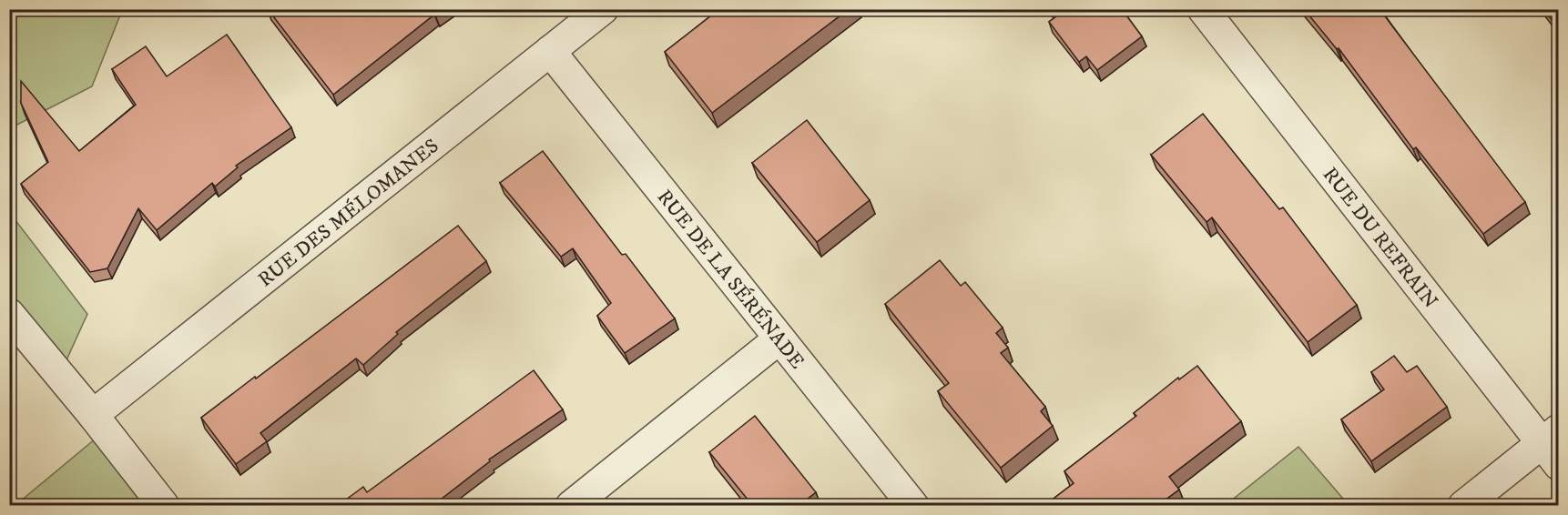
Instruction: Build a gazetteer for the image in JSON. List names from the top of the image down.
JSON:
{
  "streets": {
    "street": ["RUE DES MÉLOMANES", "RUE DU REFRAIN", "RUE DE LA SÉRÉNADE"]
  },
  "crossings": [
    ["RUE DES MÉLOMANES", "RUE DE LA SÉRÉNADE"]
  ]
}
